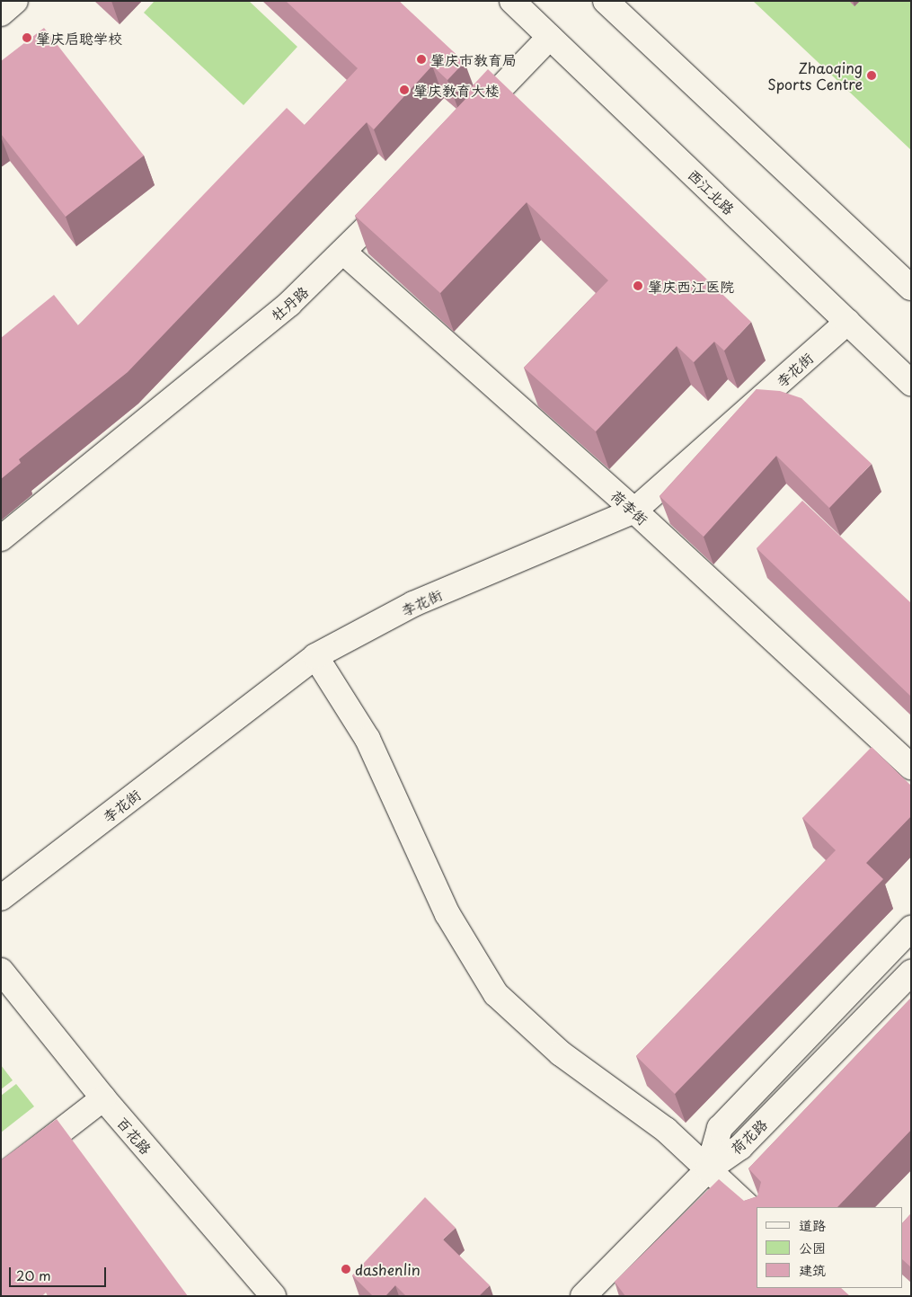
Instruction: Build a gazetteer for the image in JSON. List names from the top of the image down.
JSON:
{
  "streets": {
    "street": [
      "西江北路",
      "牡丹路",
      "李花街",
      "荷李街",
      "百花路",
      "荷花路"
    ]
  },
  "crossings": [
    ["西江北路", "李花街"],
    ["牡丹路", "荷李街"],
    ["李花街", "荷李街"]
  ],
  "places": [
    "肇庆启聪学校",
    "肇庆市教育局",
    "Zhaoqing Sports Centre",
    "肇庆教育大楼",
    "肇庆西江医院",
    "dashenlin"
  ],
  "legend": ["道路", "公园", "建筑"],
  "scale_bar": "20 m"
}
